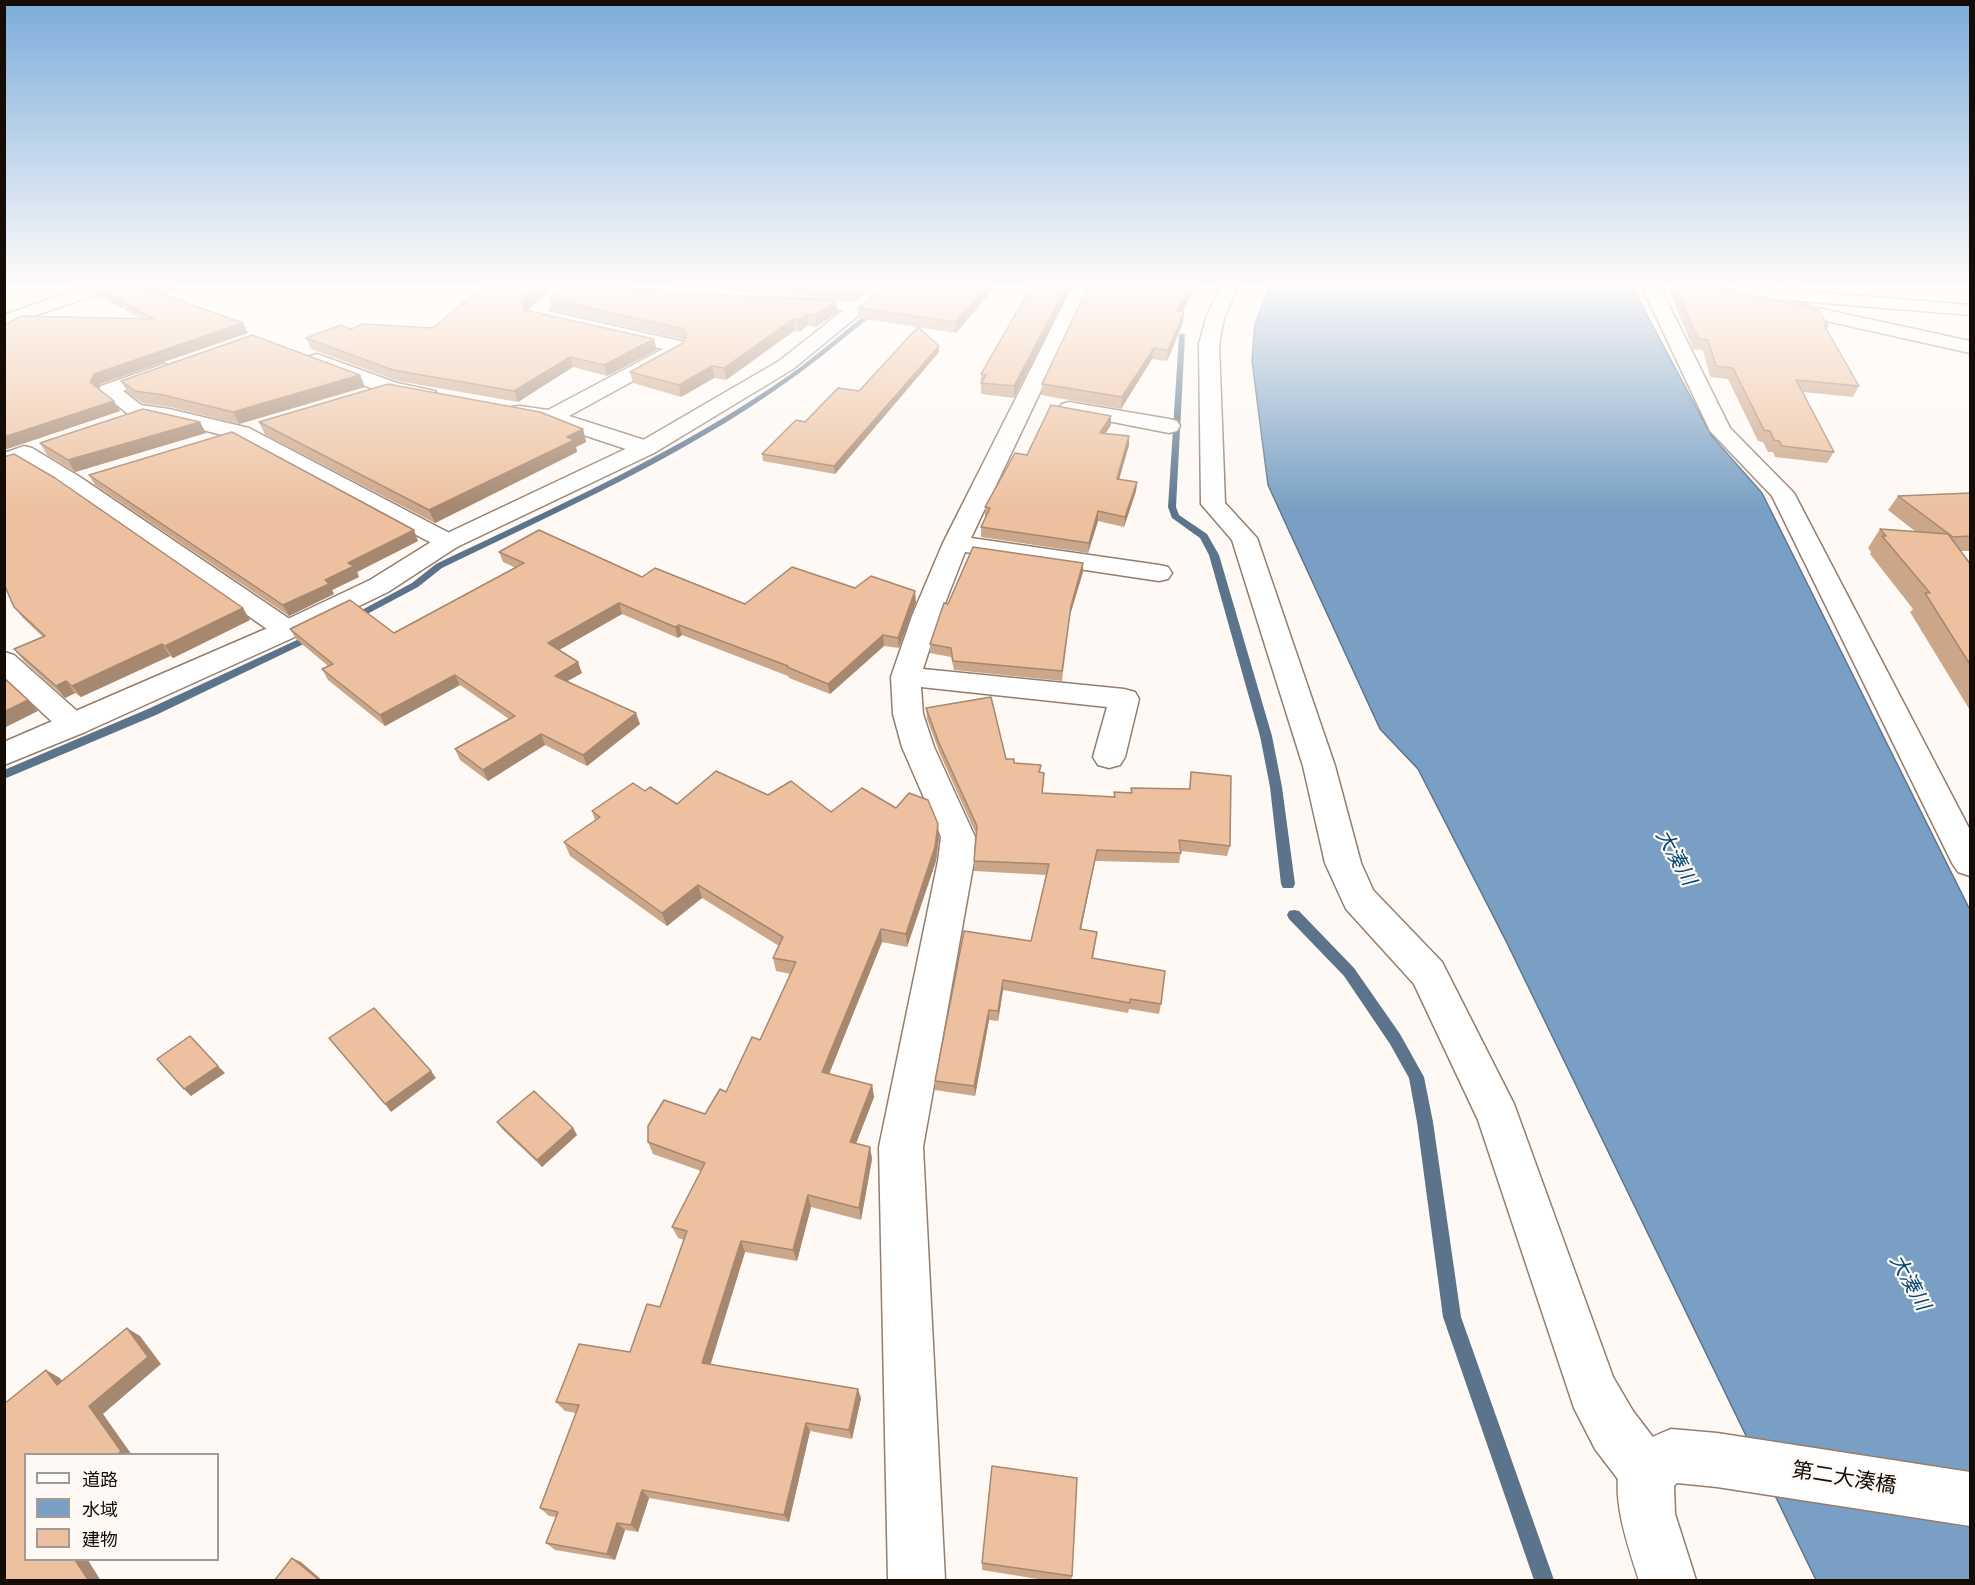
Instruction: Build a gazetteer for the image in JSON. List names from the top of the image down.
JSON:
{
  "streets": {
    "street": ["第二大湊橋"]
  },
  "water": ["大湊川"],
  "legend": ["道路", "水域", "建物"]
}
